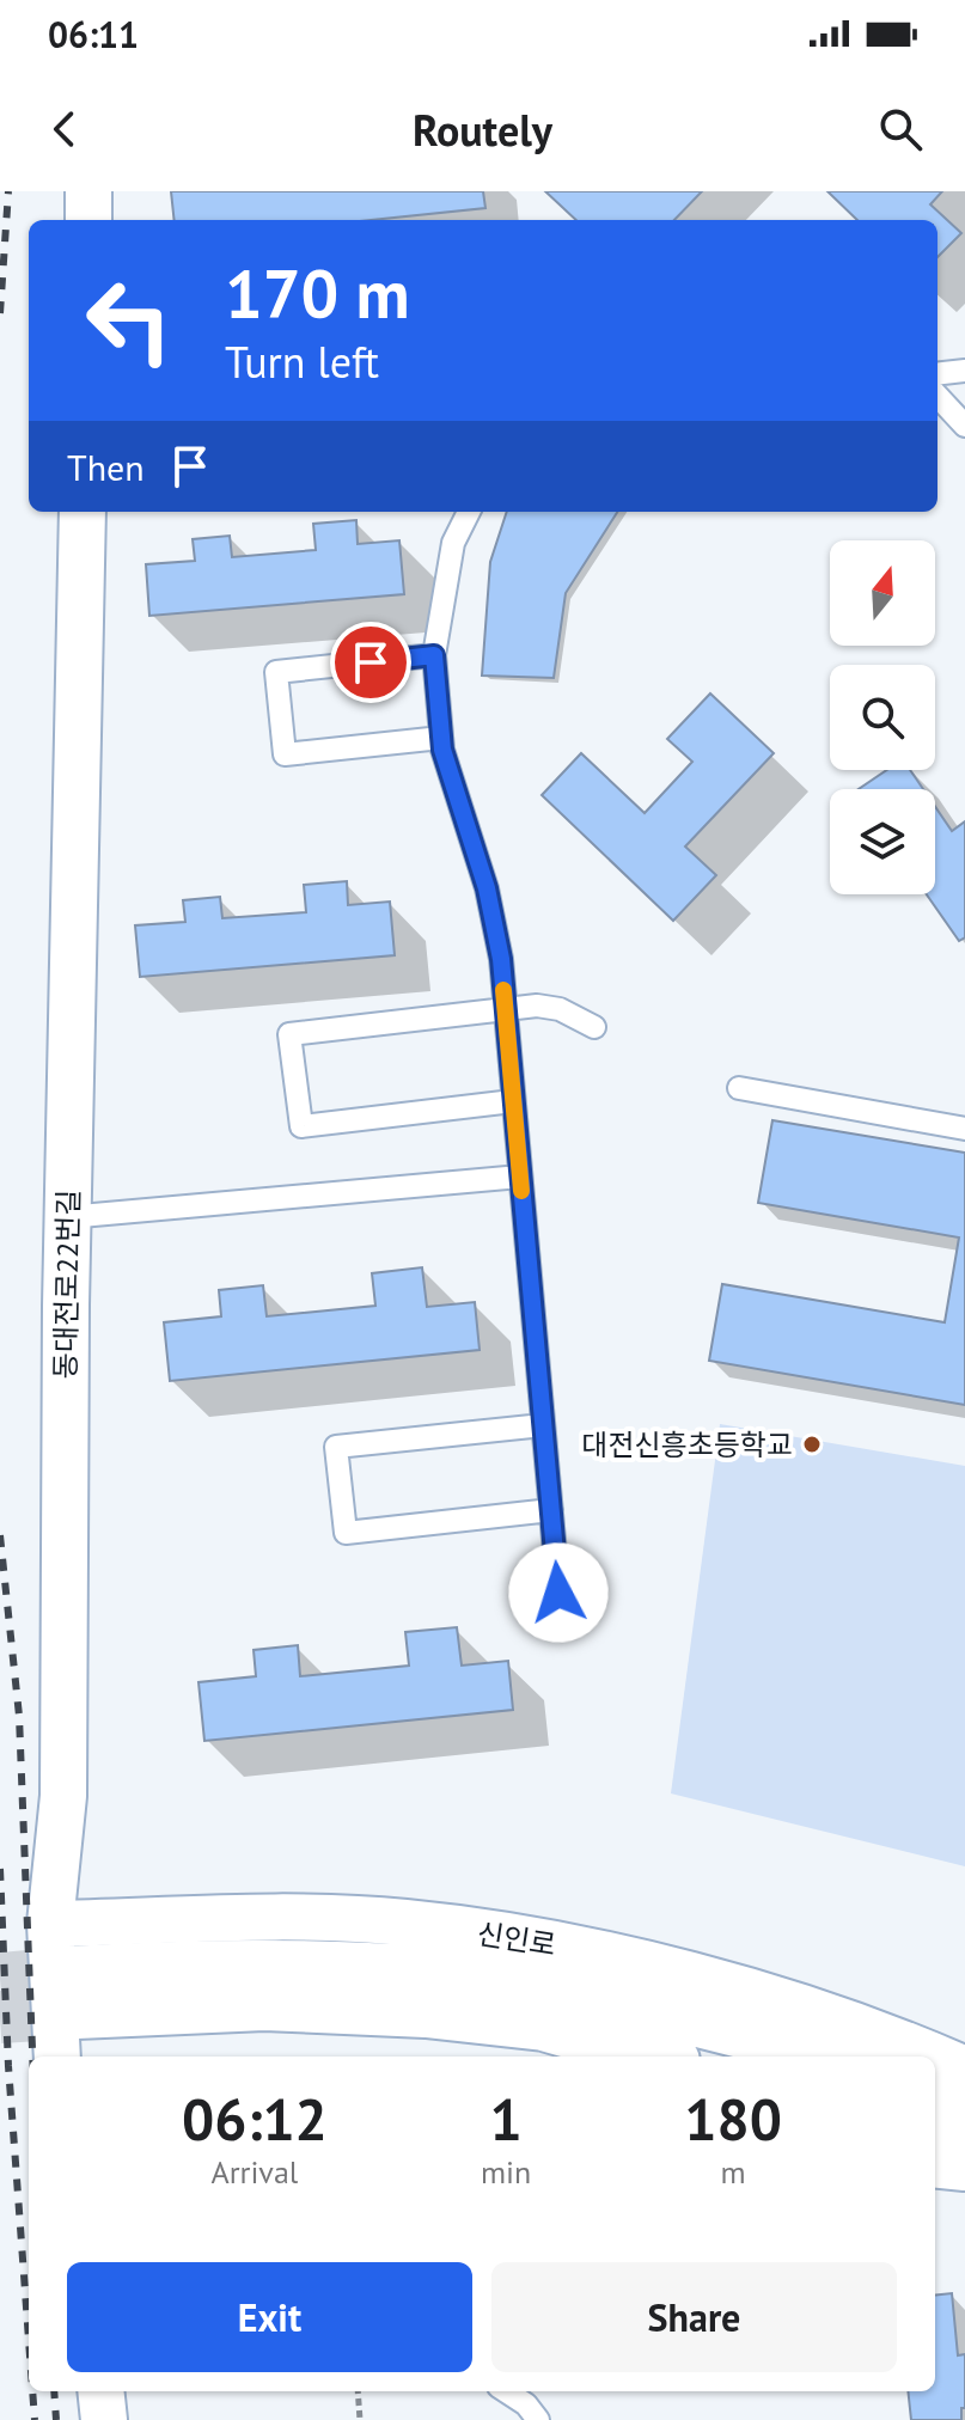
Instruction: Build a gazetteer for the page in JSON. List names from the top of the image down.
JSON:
{
  "streets": {
    "street": ["동대전로22번길", "신인로"]
  },
  "crossings": [
    ["동대전로22번길", "신인로"]
  ],
  "places": ["대전신흥초등학교"],
  "north": "top",
  "page": {
    "status": "06:11",
    "header": "Routely",
    "turn": ["170 m", "Turn left"],
    "then": "Then",
    "eta": [
      "06:12",
      "Arrival",
      "1",
      "min",
      "180",
      "m"
    ],
    "buttons": ["Exit", "Share"]
  }
}
